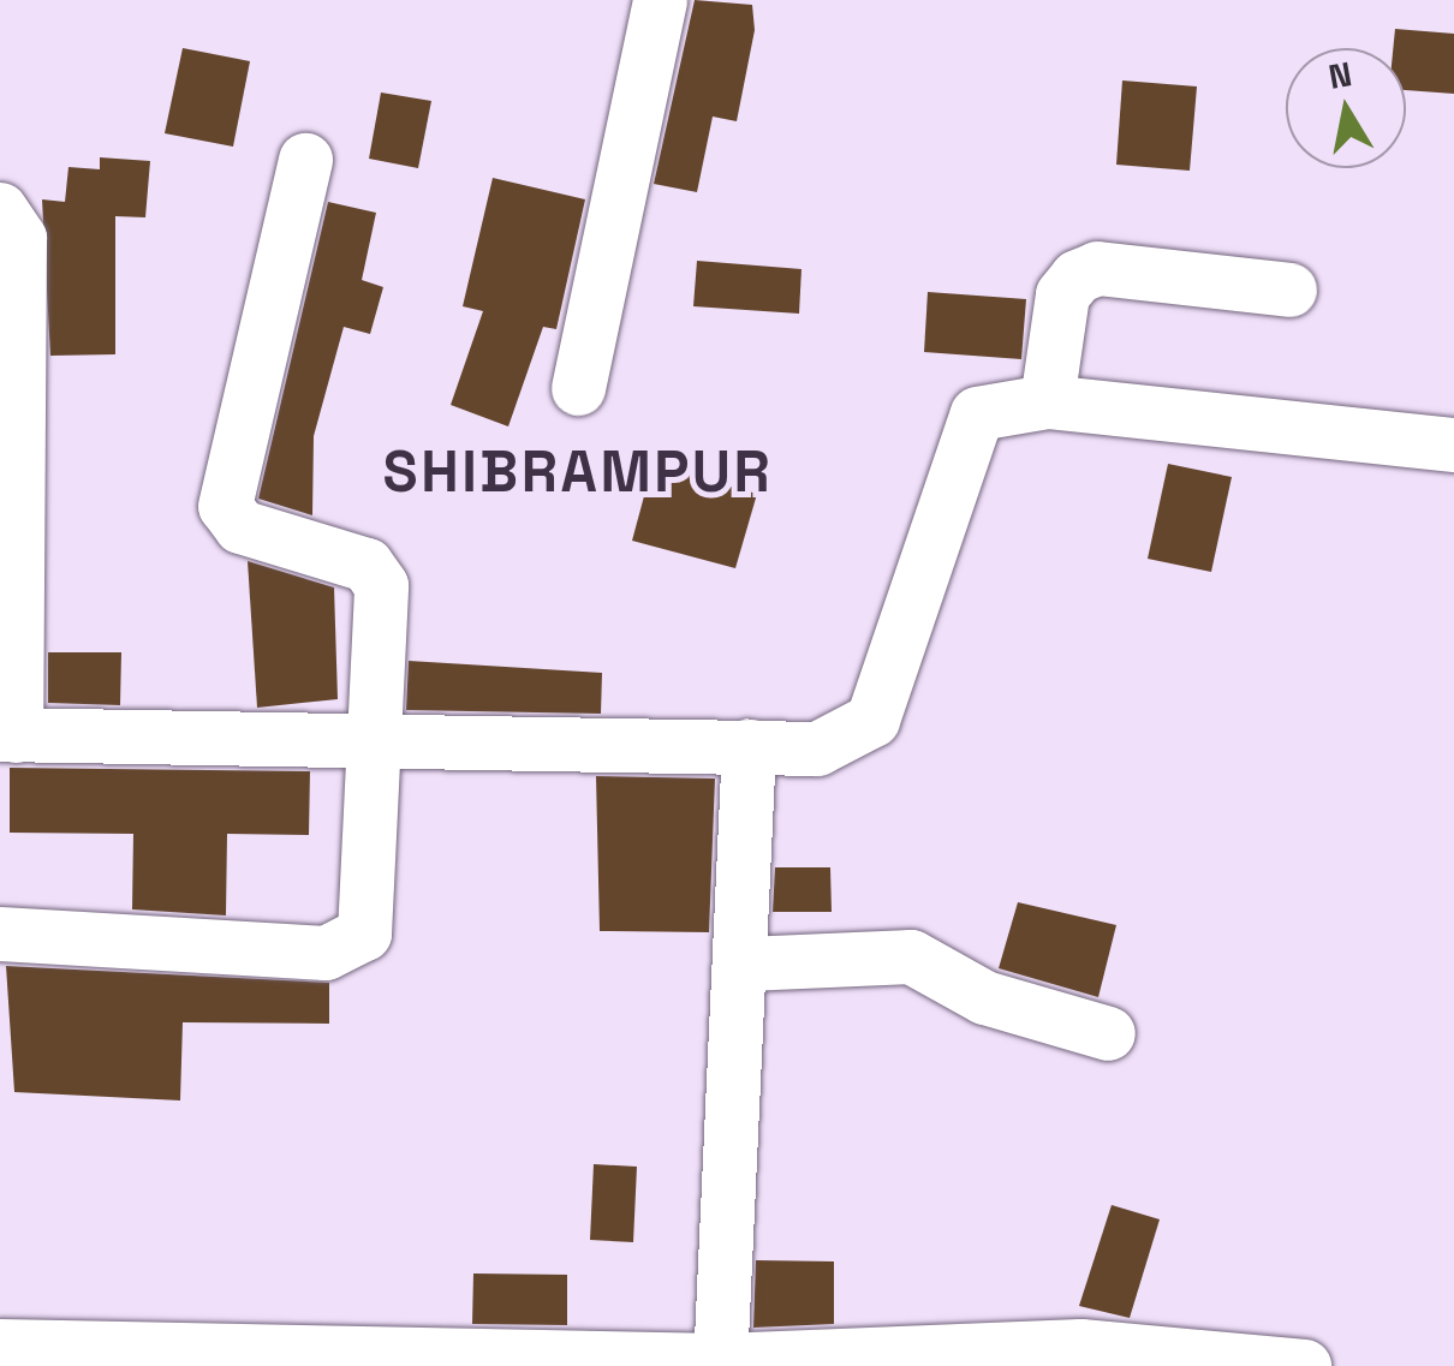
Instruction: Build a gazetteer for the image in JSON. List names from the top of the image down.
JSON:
{
  "districts": ["SHIBRAMPUR"],
  "north": "top"
}
